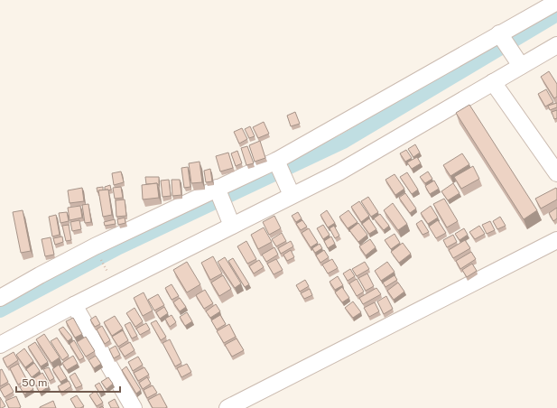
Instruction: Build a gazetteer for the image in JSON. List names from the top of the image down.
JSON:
{
  "scale_bar": "50 m"
}
